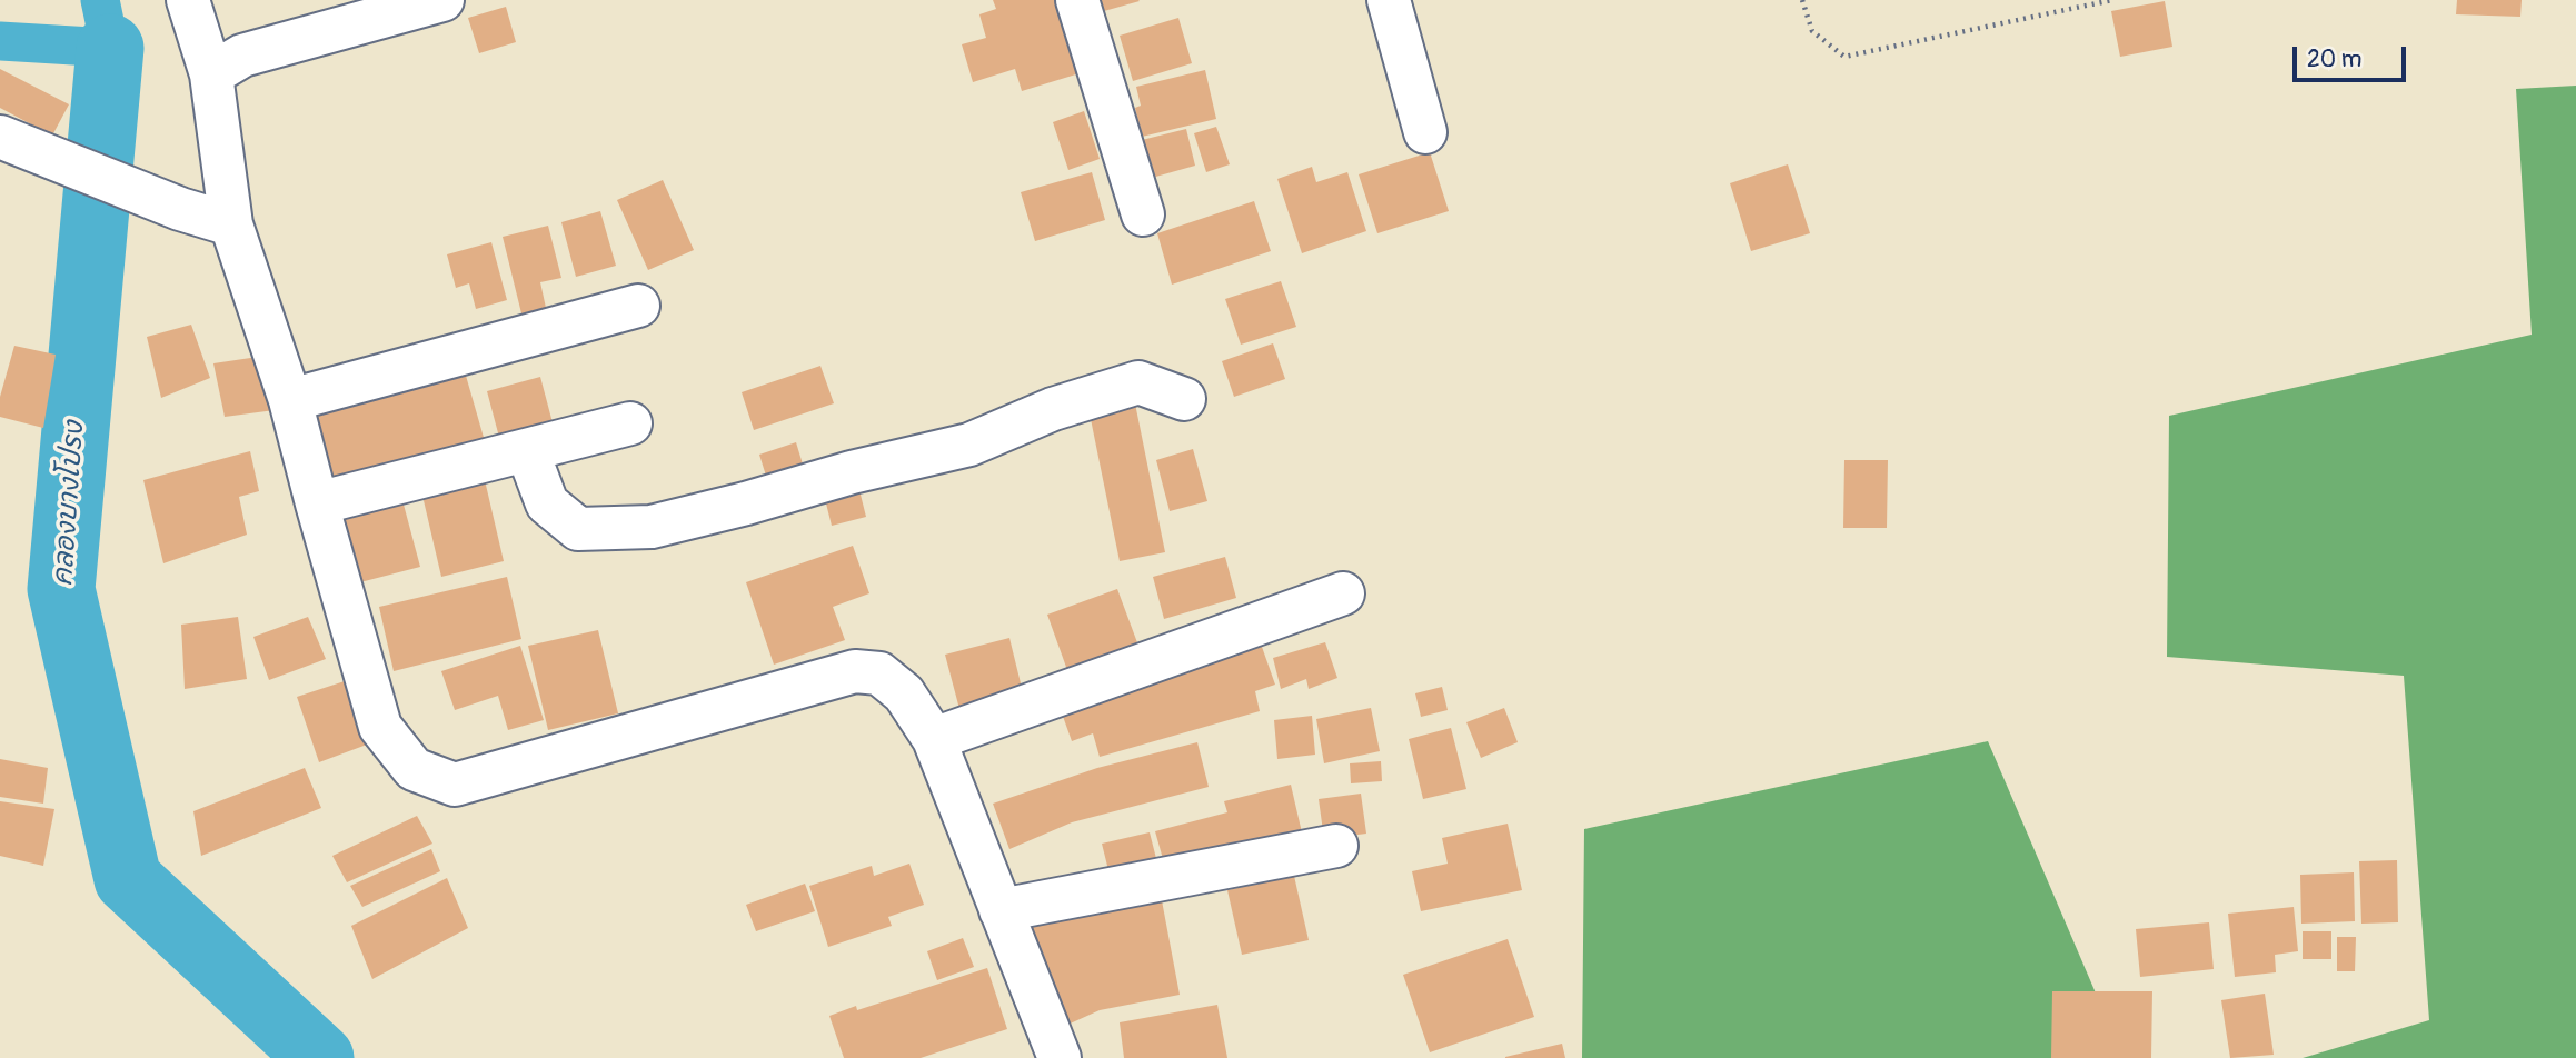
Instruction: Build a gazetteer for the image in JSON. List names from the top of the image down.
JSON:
{
  "water": ["คลองบางโปรง"],
  "scale_bar": "20 m"
}
